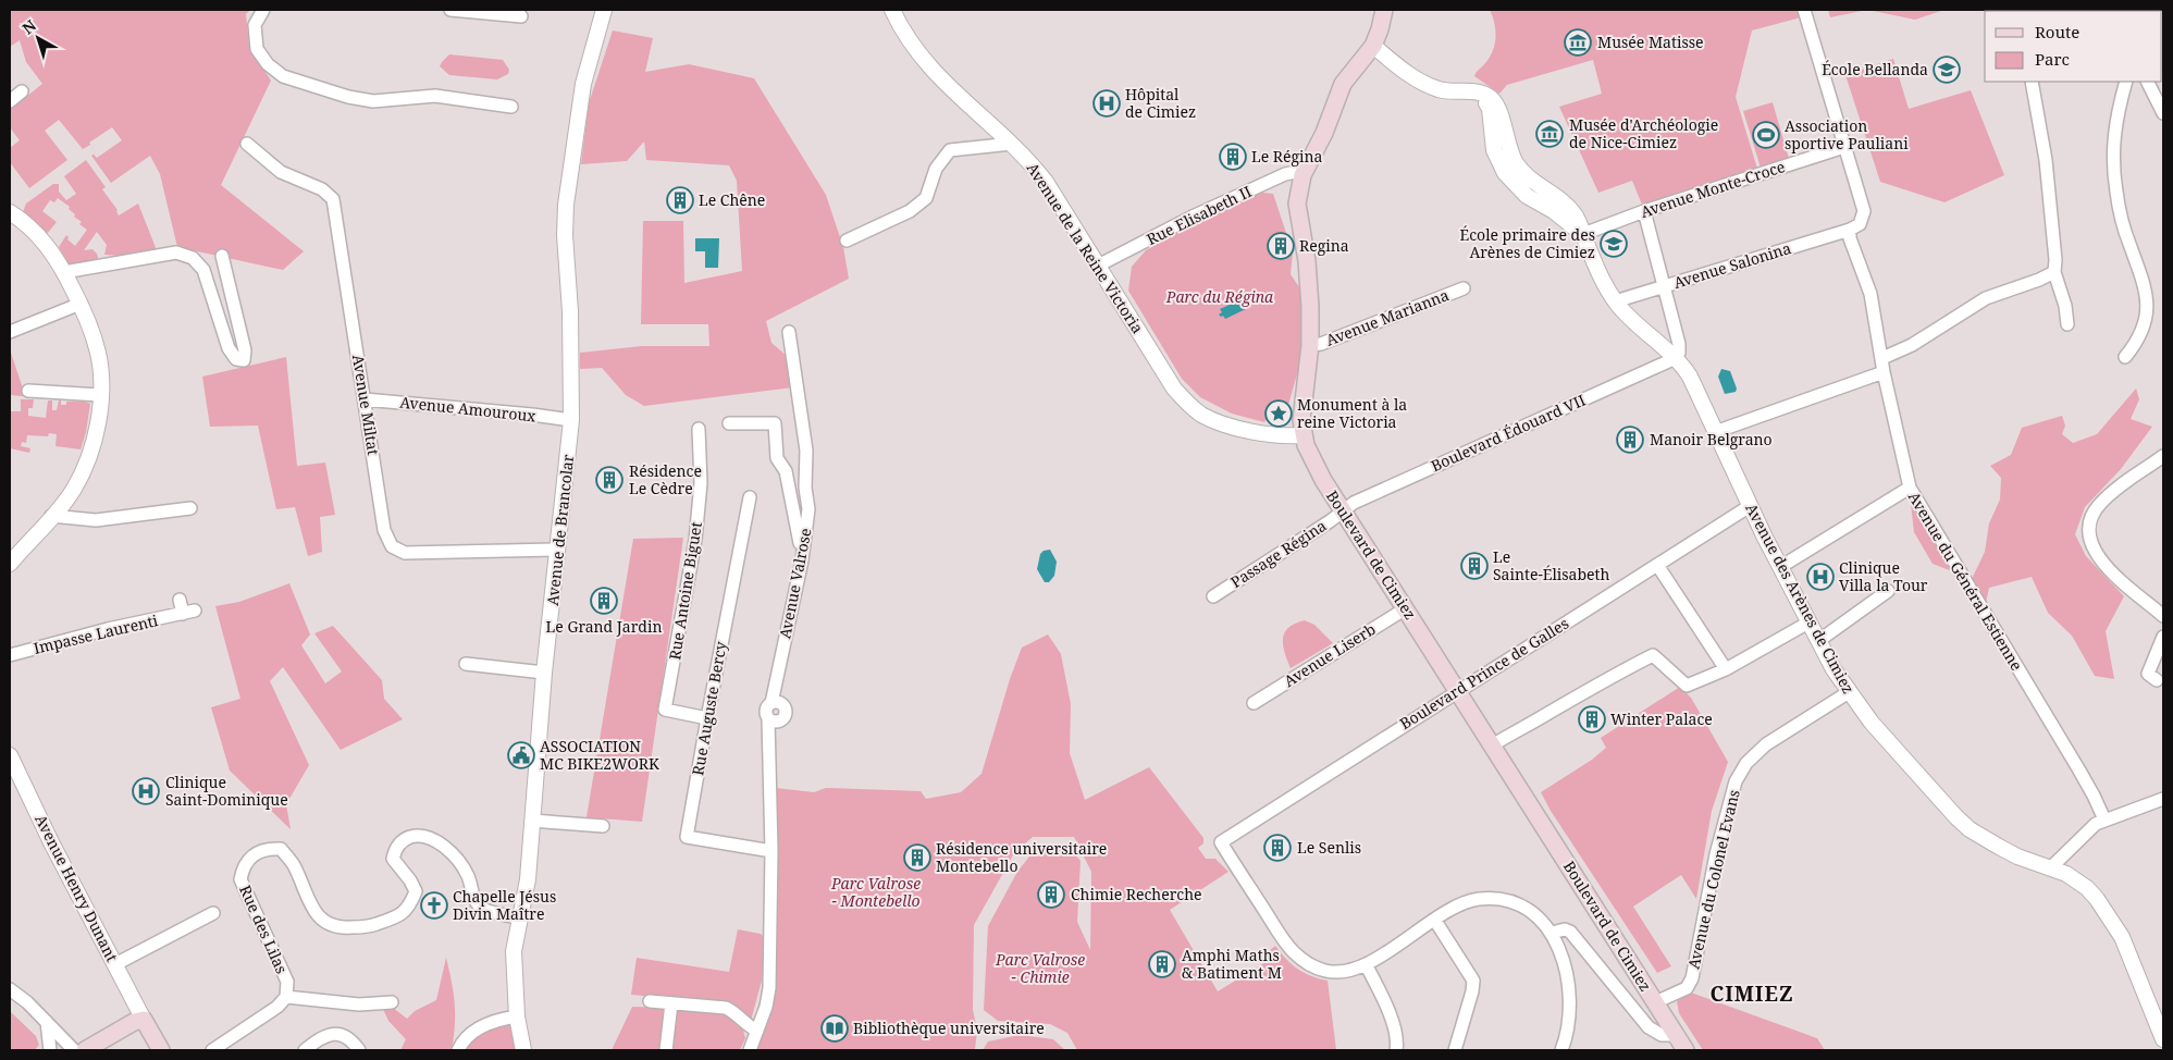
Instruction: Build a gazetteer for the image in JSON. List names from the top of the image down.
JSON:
{
  "streets": {
    "main road": ["Boulevard de Cimiez"],
    "street": [
      "Avenue Monte-Croce",
      "Rue Elisabeth II",
      "Avenue de la Reine Victoria",
      "Avenue Salonina",
      "Avenue Marianna",
      "Avenue Miltat",
      "Avenue Amouroux",
      "Boulevard Édouard VII",
      "Avenue de Brancolar",
      "Passage Régina",
      "Avenue du Général Estienne",
      "Avenue Valrose",
      "Rue Antoine Biguet",
      "Avenue des Arènes de Cimiez",
      "Impasse Laurenti",
      "Avenue Liserb",
      "Boulevard Prince de Galles",
      "Rue Auguste Bercy",
      "Avenue du Colonel Evans",
      "Avenue Henry Dunant",
      "Rue des Lilas"
    ]
  },
  "crossings": [
    ["Avenue Monte-Croce", "Avenue des Arènes de Cimiez"],
    ["Rue Elisabeth II", "Avenue de la Reine Victoria"],
    ["Rue Elisabeth II", "Boulevard de Cimiez"],
    ["Avenue de la Reine Victoria", "Boulevard de Cimiez"],
    ["Avenue Salonina", "Avenue du Général Estienne"],
    ["Avenue Salonina", "Avenue des Arènes de Cimiez"],
    ["Avenue Marianna", "Boulevard de Cimiez"],
    ["Avenue Miltat", "Avenue Amouroux"],
    ["Avenue Miltat", "Avenue de Brancolar"],
    ["Avenue Amouroux", "Avenue de Brancolar"],
    ["Boulevard Édouard VII", "Passage Régina"],
    ["Boulevard Édouard VII", "Boulevard de Cimiez"],
    ["Boulevard Édouard VII", "Avenue des Arènes de Cimiez"],
    ["Avenue de Brancolar", "Rue des Lilas"],
    ["Passage Régina", "Boulevard de Cimiez"],
    ["Boulevard de Cimiez", "Avenue des Arènes de Cimiez"],
    ["Boulevard de Cimiez", "Avenue Liserb"],
    ["Boulevard de Cimiez", "Boulevard Prince de Galles"],
    ["Boulevard de Cimiez", "Avenue du Colonel Evans"],
    ["Avenue Valrose", "Rue Auguste Bercy"],
    ["Rue Antoine Biguet", "Rue Auguste Bercy"],
    ["Avenue des Arènes de Cimiez", "Boulevard Prince de Galles"],
    ["Avenue des Arènes de Cimiez", "Avenue du Colonel Evans"]
  ],
  "districts": ["CIMIEZ"],
  "parks": ["Parc du Régina", "Parc Valrose - Montebello", "Parc Valrose - Chimie"],
  "places": {
    "museum": ["Musée Matisse", "Musée d'Archéologie de Nice-Cimiez"],
    "school or university": ["École Bellanda", "École primaire des Arènes de Cimiez"],
    "hospital": ["Hôpital de Cimiez", "Clinique Villa la Tour", "Clinique Saint-Dominique"],
    "sports": ["Association sportive Pauliani"],
    "building": [
      "Le Régina",
      "Le Chêne",
      "Regina",
      "Manoir Belgrano",
      "Résidence Le Cèdre",
      "Le Sainte-Élisabeth",
      "Le Grand Jardin",
      "Winter Palace",
      "Le Senlis",
      "Résidence universitaire Montebello",
      "Chimie Recherche",
      "Amphi Maths & Batiment M"
    ],
    "place": ["Monument à la reine Victoria"],
    "public building": ["ASSOCIATION MC BIKE2WORK"],
    "church": ["Chapelle Jésus Divin Maître"],
    "library": ["Bibliothèque universitaire"]
  },
  "legend": ["Route", "Parc"],
  "north": "top left"
}
